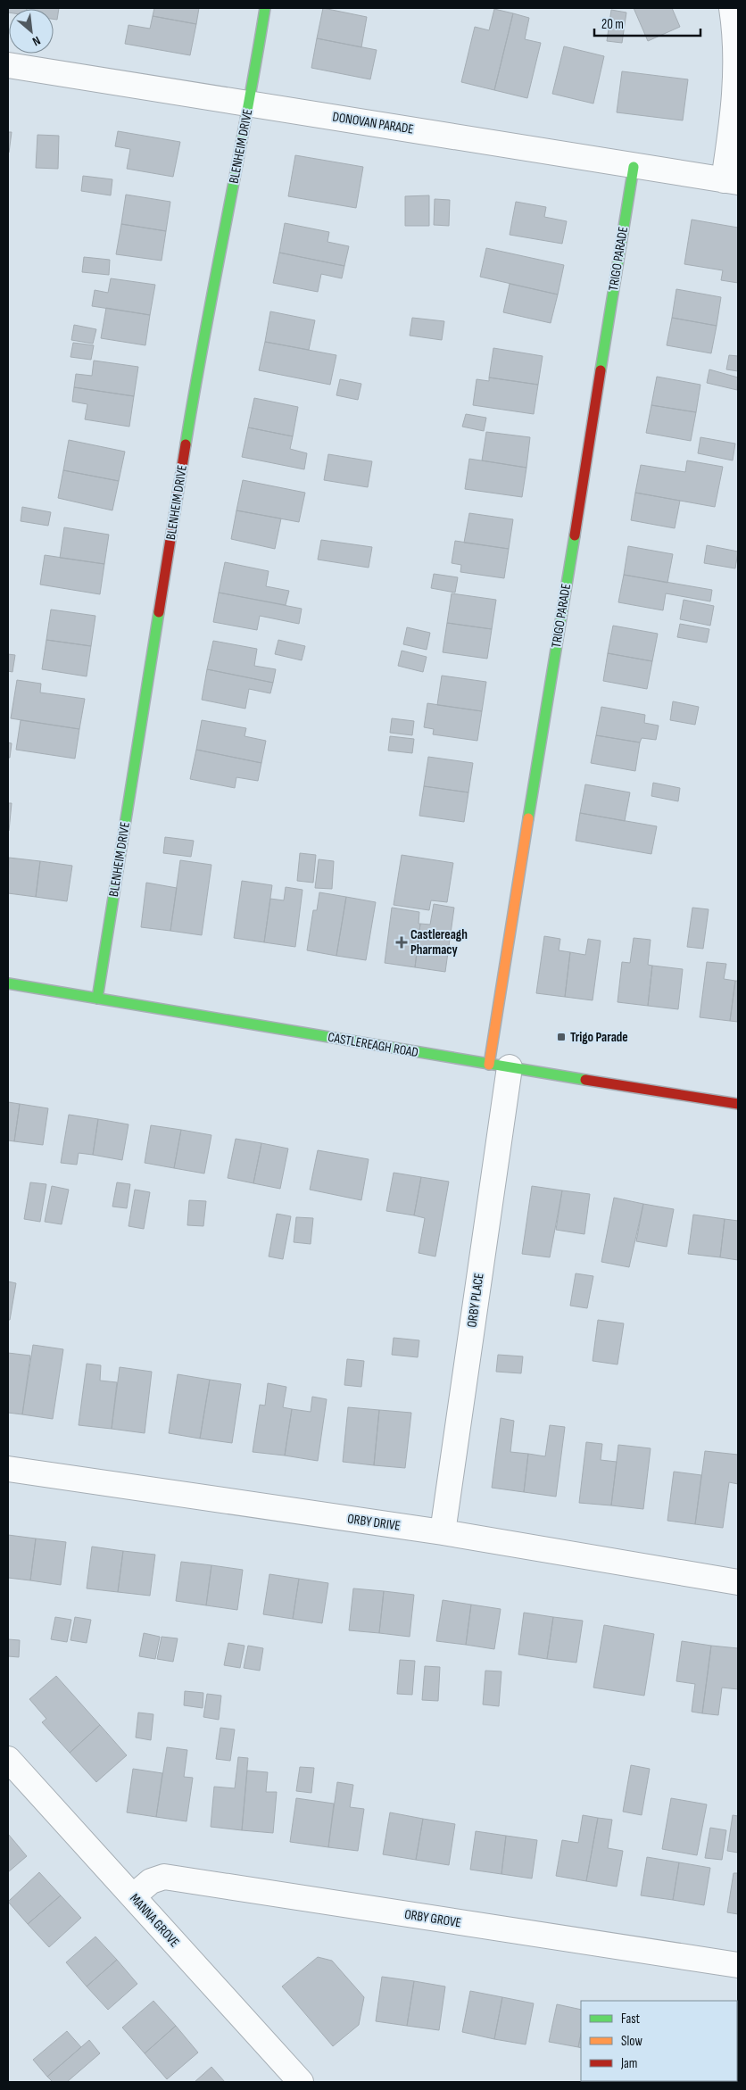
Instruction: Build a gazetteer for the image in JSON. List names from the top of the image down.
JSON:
{
  "streets": {
    "street": [
      "DONOVAN PARADE",
      "BLENHEIM DRIVE",
      "TRIGO PARADE",
      "CASTLEREAGH ROAD",
      "ORBY PLACE",
      "ORBY DRIVE",
      "ORBY GROVE",
      "MANNA GROVE"
    ]
  },
  "crossings": [
    ["DONOVAN PARADE", "BLENHEIM DRIVE"],
    ["DONOVAN PARADE", "TRIGO PARADE"],
    ["BLENHEIM DRIVE", "CASTLEREAGH ROAD"],
    ["TRIGO PARADE", "CASTLEREAGH ROAD"],
    ["TRIGO PARADE", "ORBY PLACE"],
    ["CASTLEREAGH ROAD", "ORBY PLACE"],
    ["ORBY PLACE", "ORBY DRIVE"],
    ["ORBY GROVE", "MANNA GROVE"]
  ],
  "places": {
    "health": ["Castlereagh Pharmacy"],
    "transit": ["Trigo Parade"]
  },
  "legend": ["Fast", "Slow", "Jam"],
  "scale_bar": "20 m",
  "north": "bottom right"
}
